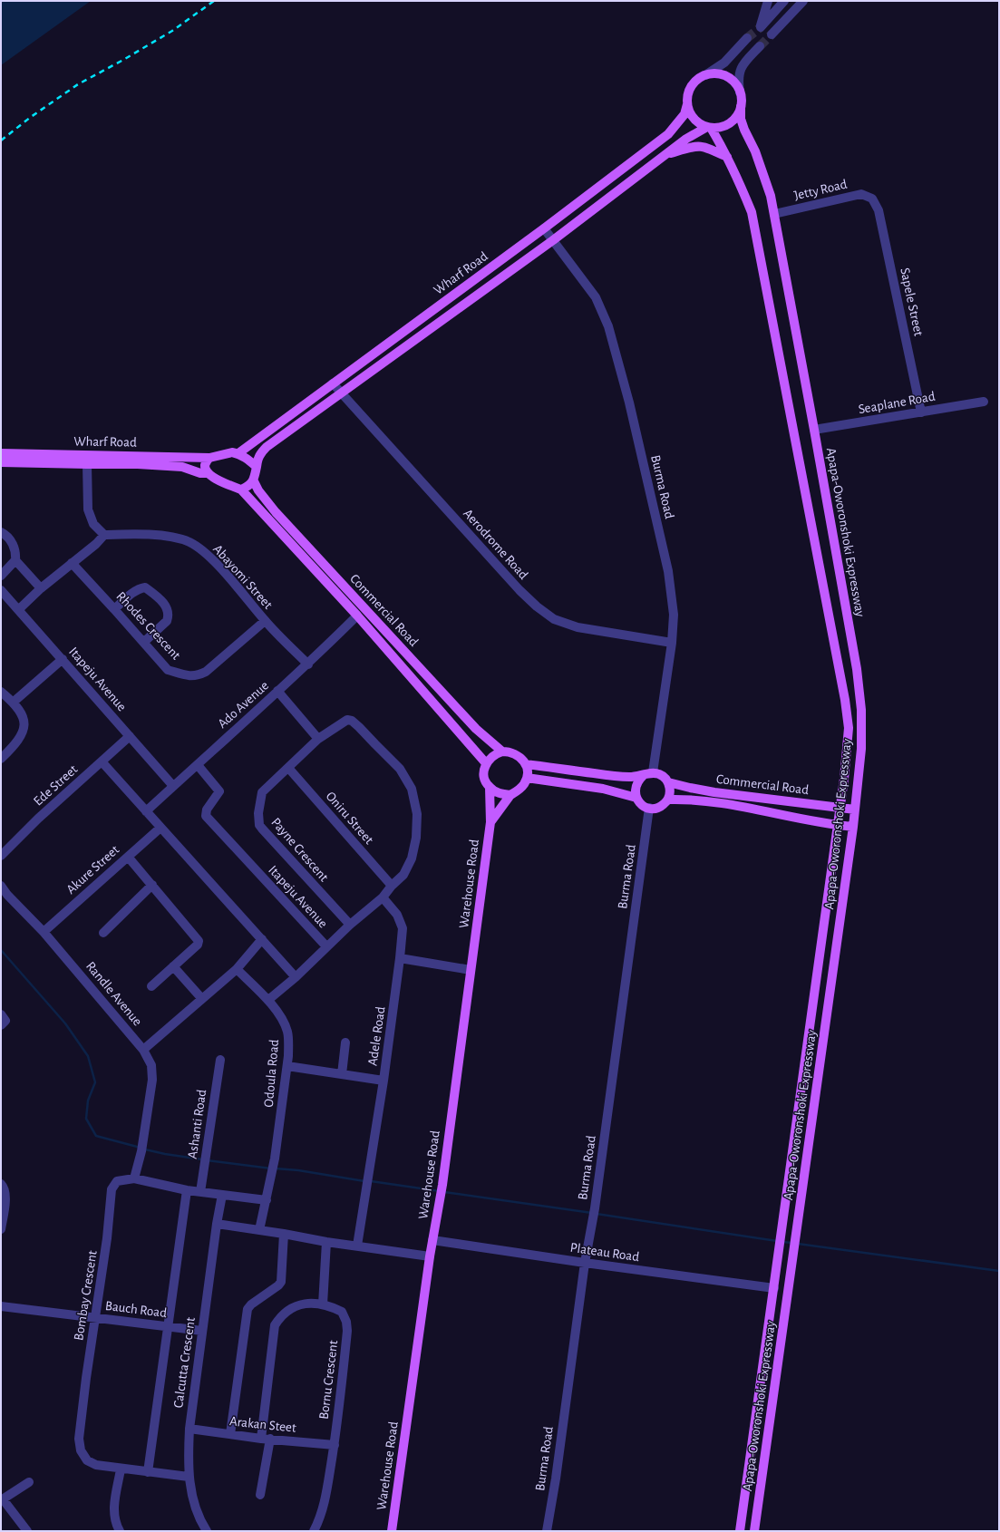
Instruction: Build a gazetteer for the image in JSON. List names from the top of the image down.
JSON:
{
  "streets": {
    "main road": [
      "Wharf Road",
      "Apapa-Oworonshoki Expressway",
      "Commercial Road",
      "Warehouse Road"
    ],
    "street": [
      "Jetty Road",
      "Sapele Street",
      "Seaplane Road",
      "Burma Road",
      "Aerodrome Road",
      "Abayomi Street",
      "Rhodes Crescent",
      "Itapeju Avenue",
      "Ado Avenue",
      "Ede Street",
      "Oniru Street",
      "Payne Crescent",
      "Akure Street",
      "Randle Avenue",
      "Adele Road",
      "Odoula Road",
      "Ashanti Road",
      "Plateau Road",
      "Bombay Crescent",
      "Bauch Road",
      "Calcutta Crescent",
      "Bornu Crescent",
      "Arakan Steet"
    ]
  },
  "crossings": [
    ["Jetty Road", "Sapele Street"],
    ["Jetty Road", "Apapa-Oworonshoki Expressway"],
    ["Wharf Road", "Burma Road"],
    ["Wharf Road", "Apapa-Oworonshoki Expressway"],
    ["Wharf Road", "Aerodrome Road"],
    ["Wharf Road", "Commercial Road"],
    ["Sapele Street", "Seaplane Road"],
    ["Seaplane Road", "Apapa-Oworonshoki Expressway"],
    ["Burma Road", "Aerodrome Road"],
    ["Burma Road", "Commercial Road"],
    ["Burma Road", "Plateau Road"],
    ["Apapa-Oworonshoki Expressway", "Commercial Road"],
    ["Apapa-Oworonshoki Expressway", "Plateau Road"],
    ["Abayomi Street", "Rhodes Crescent"],
    ["Abayomi Street", "Ado Avenue"],
    ["Commercial Road", "Ado Avenue"],
    ["Commercial Road", "Warehouse Road"],
    ["Itapeju Avenue", "Ado Avenue"],
    ["Itapeju Avenue", "Ede Street"],
    ["Itapeju Avenue", "Payne Crescent"],
    ["Oniru Street", "Payne Crescent"],
    ["Payne Crescent", "Adele Road"],
    ["Payne Crescent", "Odoula Road"],
    ["Akure Street", "Randle Avenue"],
    ["Warehouse Road", "Plateau Road"],
    ["Randle Avenue", "Bombay Crescent"],
    ["Odoula Road", "Bombay Crescent"],
    ["Ashanti Road", "Bombay Crescent"],
    ["Bombay Crescent", "Bauch Road"],
    ["Bombay Crescent", "Calcutta Crescent"],
    ["Bauch Road", "Calcutta Crescent"],
    ["Calcutta Crescent", "Arakan Steet"],
    ["Bornu Crescent", "Arakan Steet"]
  ]
}
